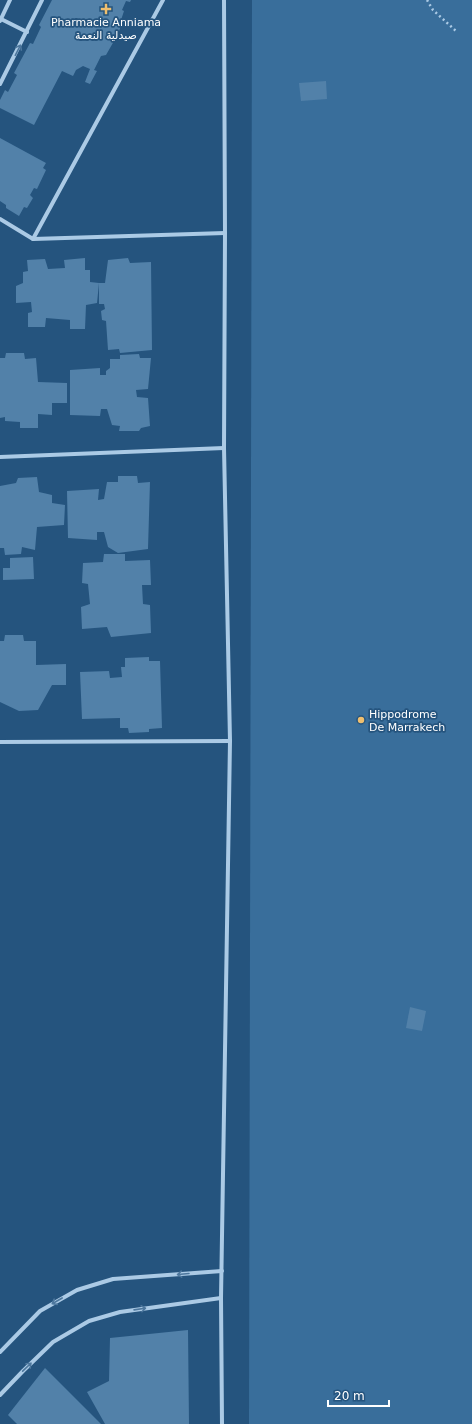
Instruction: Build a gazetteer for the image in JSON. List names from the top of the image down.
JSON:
{
  "places": {
    "health": ["Pharmacie Anniama صيدلية النعمة"],
    "other": ["Hippodrome De Marrakech"]
  },
  "scale_bar": "20 m"
}
